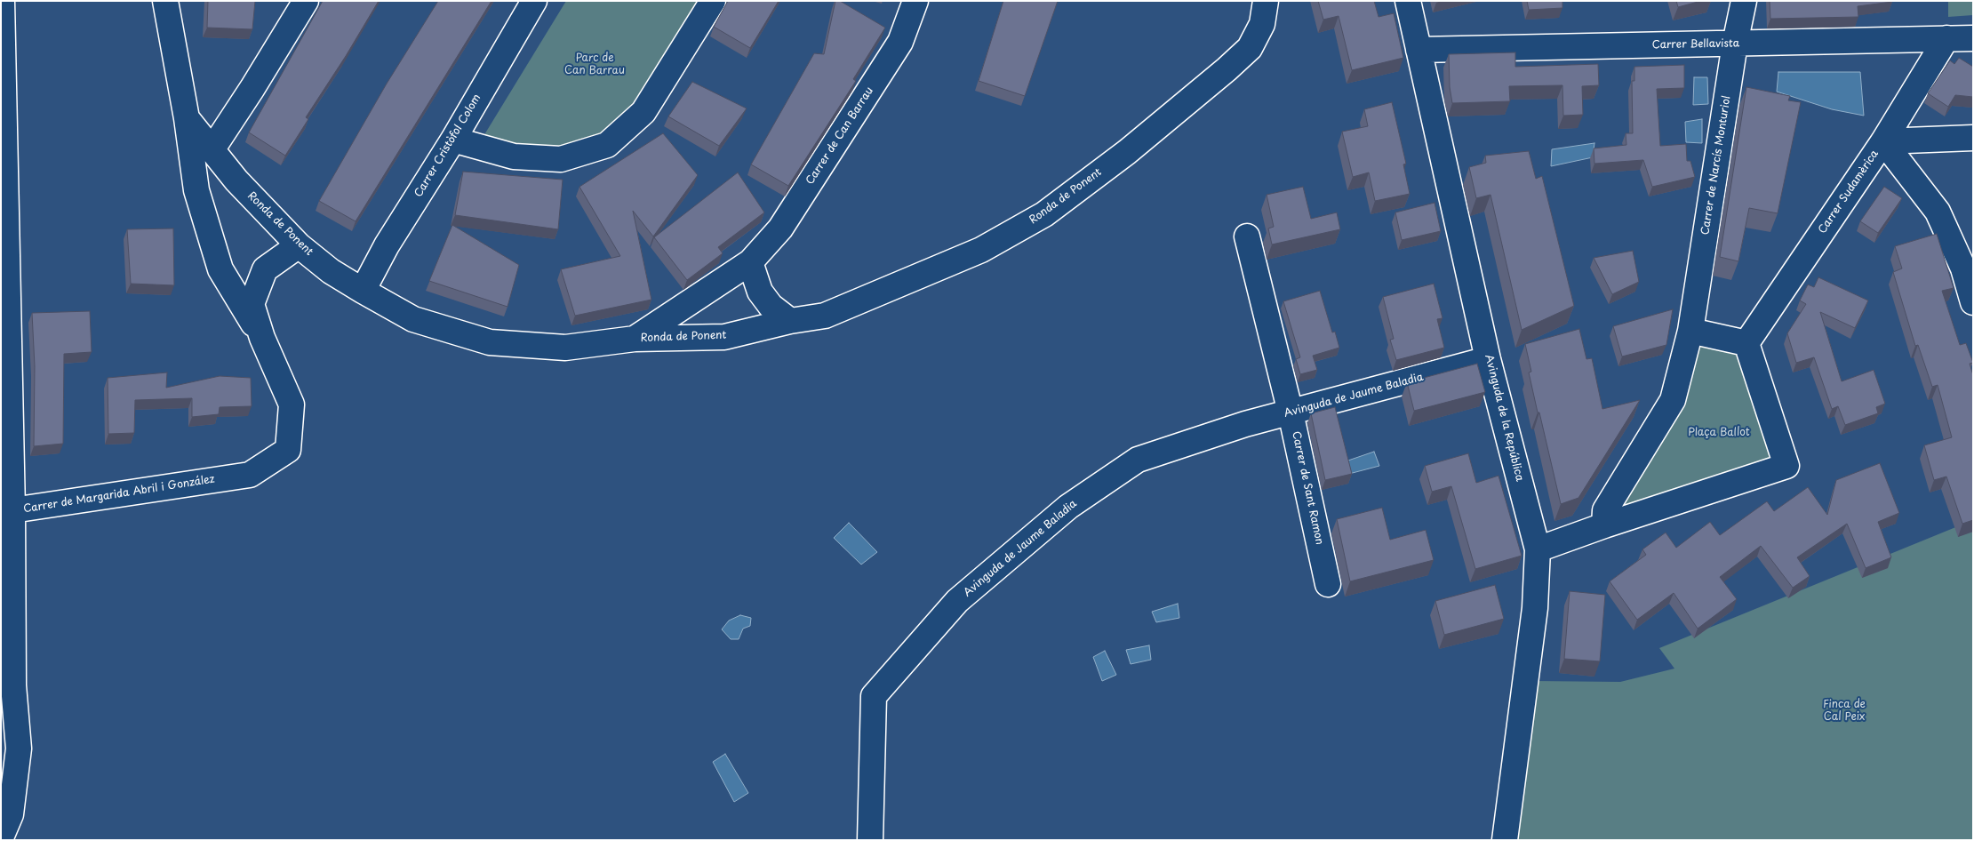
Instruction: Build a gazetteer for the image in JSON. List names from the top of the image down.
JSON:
{
  "streets": {
    "street": [
      "Carrer Bellavista",
      "Carrer de Can Barrau",
      "Carrer Cristòfol Colom",
      "Carrer de Narcís Monturiol",
      "Carrer Sudamèrica",
      "Ronda de Ponent",
      "Avinguda de Jaume Baladia",
      "Avinguda de la República",
      "Carrer de Sant Ramon",
      "Carrer de Margarida Abril i González"
    ]
  },
  "crossings": [
    ["Carrer Bellavista", "Carrer de Narcís Monturiol"],
    ["Carrer Bellavista", "Carrer Sudamèrica"],
    ["Carrer Bellavista", "Avinguda de la República"],
    ["Carrer de Can Barrau", "Ronda de Ponent"],
    ["Carrer Cristòfol Colom", "Ronda de Ponent"],
    ["Ronda de Ponent", "Carrer de Margarida Abril i González"],
    ["Avinguda de Jaume Baladia", "Avinguda de la República"],
    ["Avinguda de Jaume Baladia", "Carrer de Sant Ramon"]
  ],
  "parks": ["Parc de Can Barrau", "Plaça Ballot", "Finca de Cal Peix"]
}
